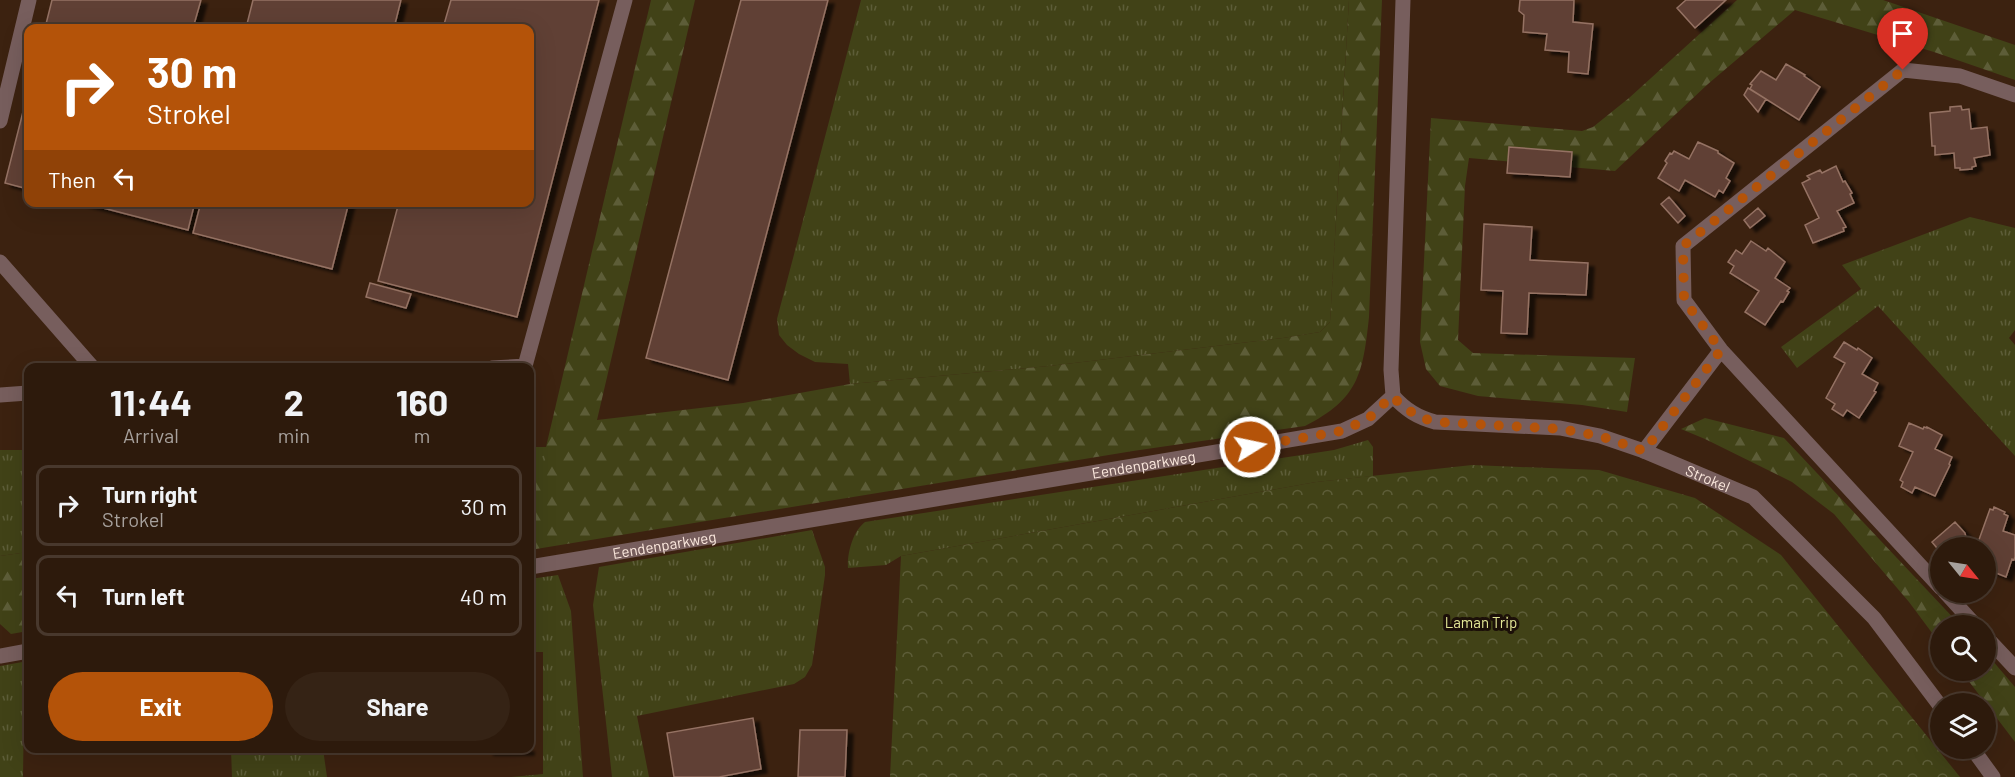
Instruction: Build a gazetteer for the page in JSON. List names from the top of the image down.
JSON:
{
  "streets": {
    "street": ["Eendenparkweg", "Strokel"]
  },
  "crossings": [
    ["Eendenparkweg", "Strokel"]
  ],
  "parks": ["Laman Trip"],
  "north": "bottom right",
  "page": {
    "turn": ["30 m", "Strokel"],
    "then": "Then",
    "eta": [
      "11:44",
      "Arrival",
      "2",
      "min",
      "160",
      "m"
    ],
    "list": [
      {
        "name": "Turn right",
        "note": "Strokel",
        "value": "30 m"
      },
      {
        "name": "Turn left",
        "value": "40 m"
      }
    ],
    "buttons": ["Exit", "Share"]
  }
}
